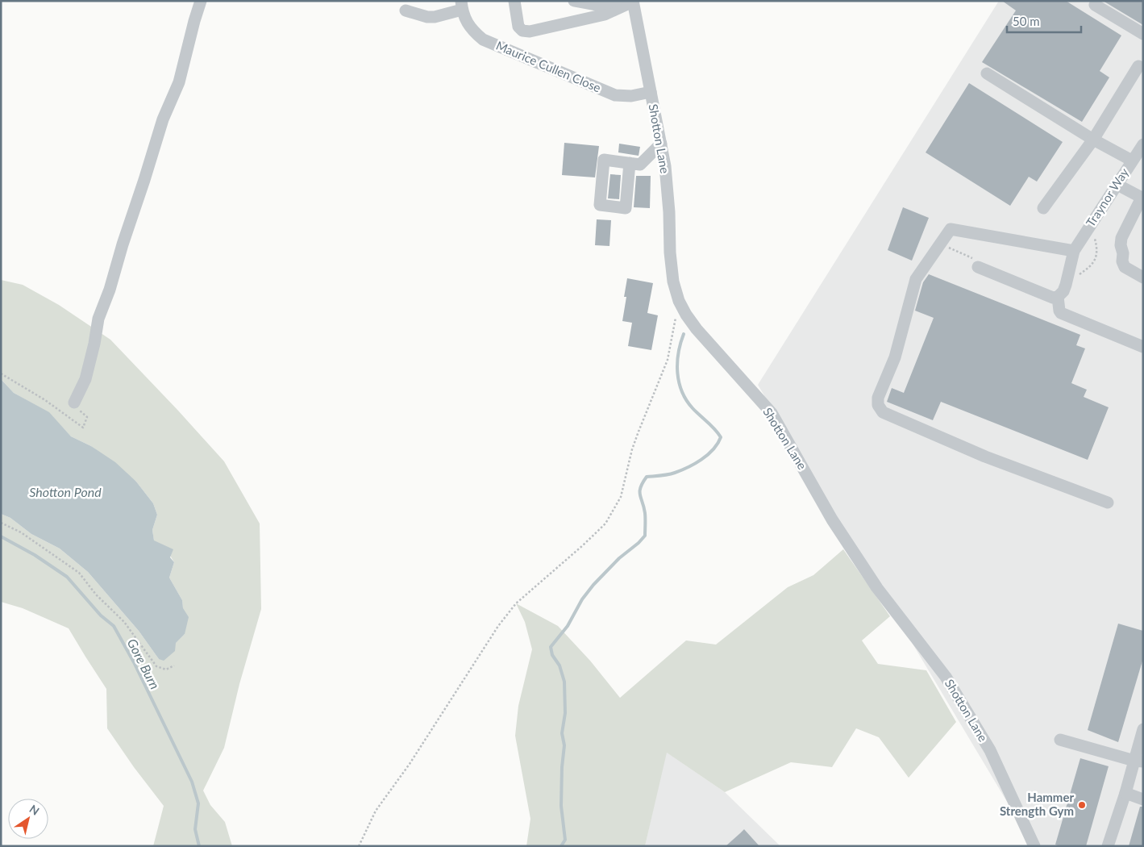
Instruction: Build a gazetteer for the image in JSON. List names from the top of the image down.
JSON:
{
  "streets": {
    "street": ["Maurice Cullen Close", "Shotton Lane", "Traynor Way"]
  },
  "crossings": [
    ["Maurice Cullen Close", "Shotton Lane"]
  ],
  "water": ["Shotton Pond", "Gore Burn"],
  "places": ["Hammer Strength Gym"],
  "scale_bar": "50 m",
  "north": "top right"
}
